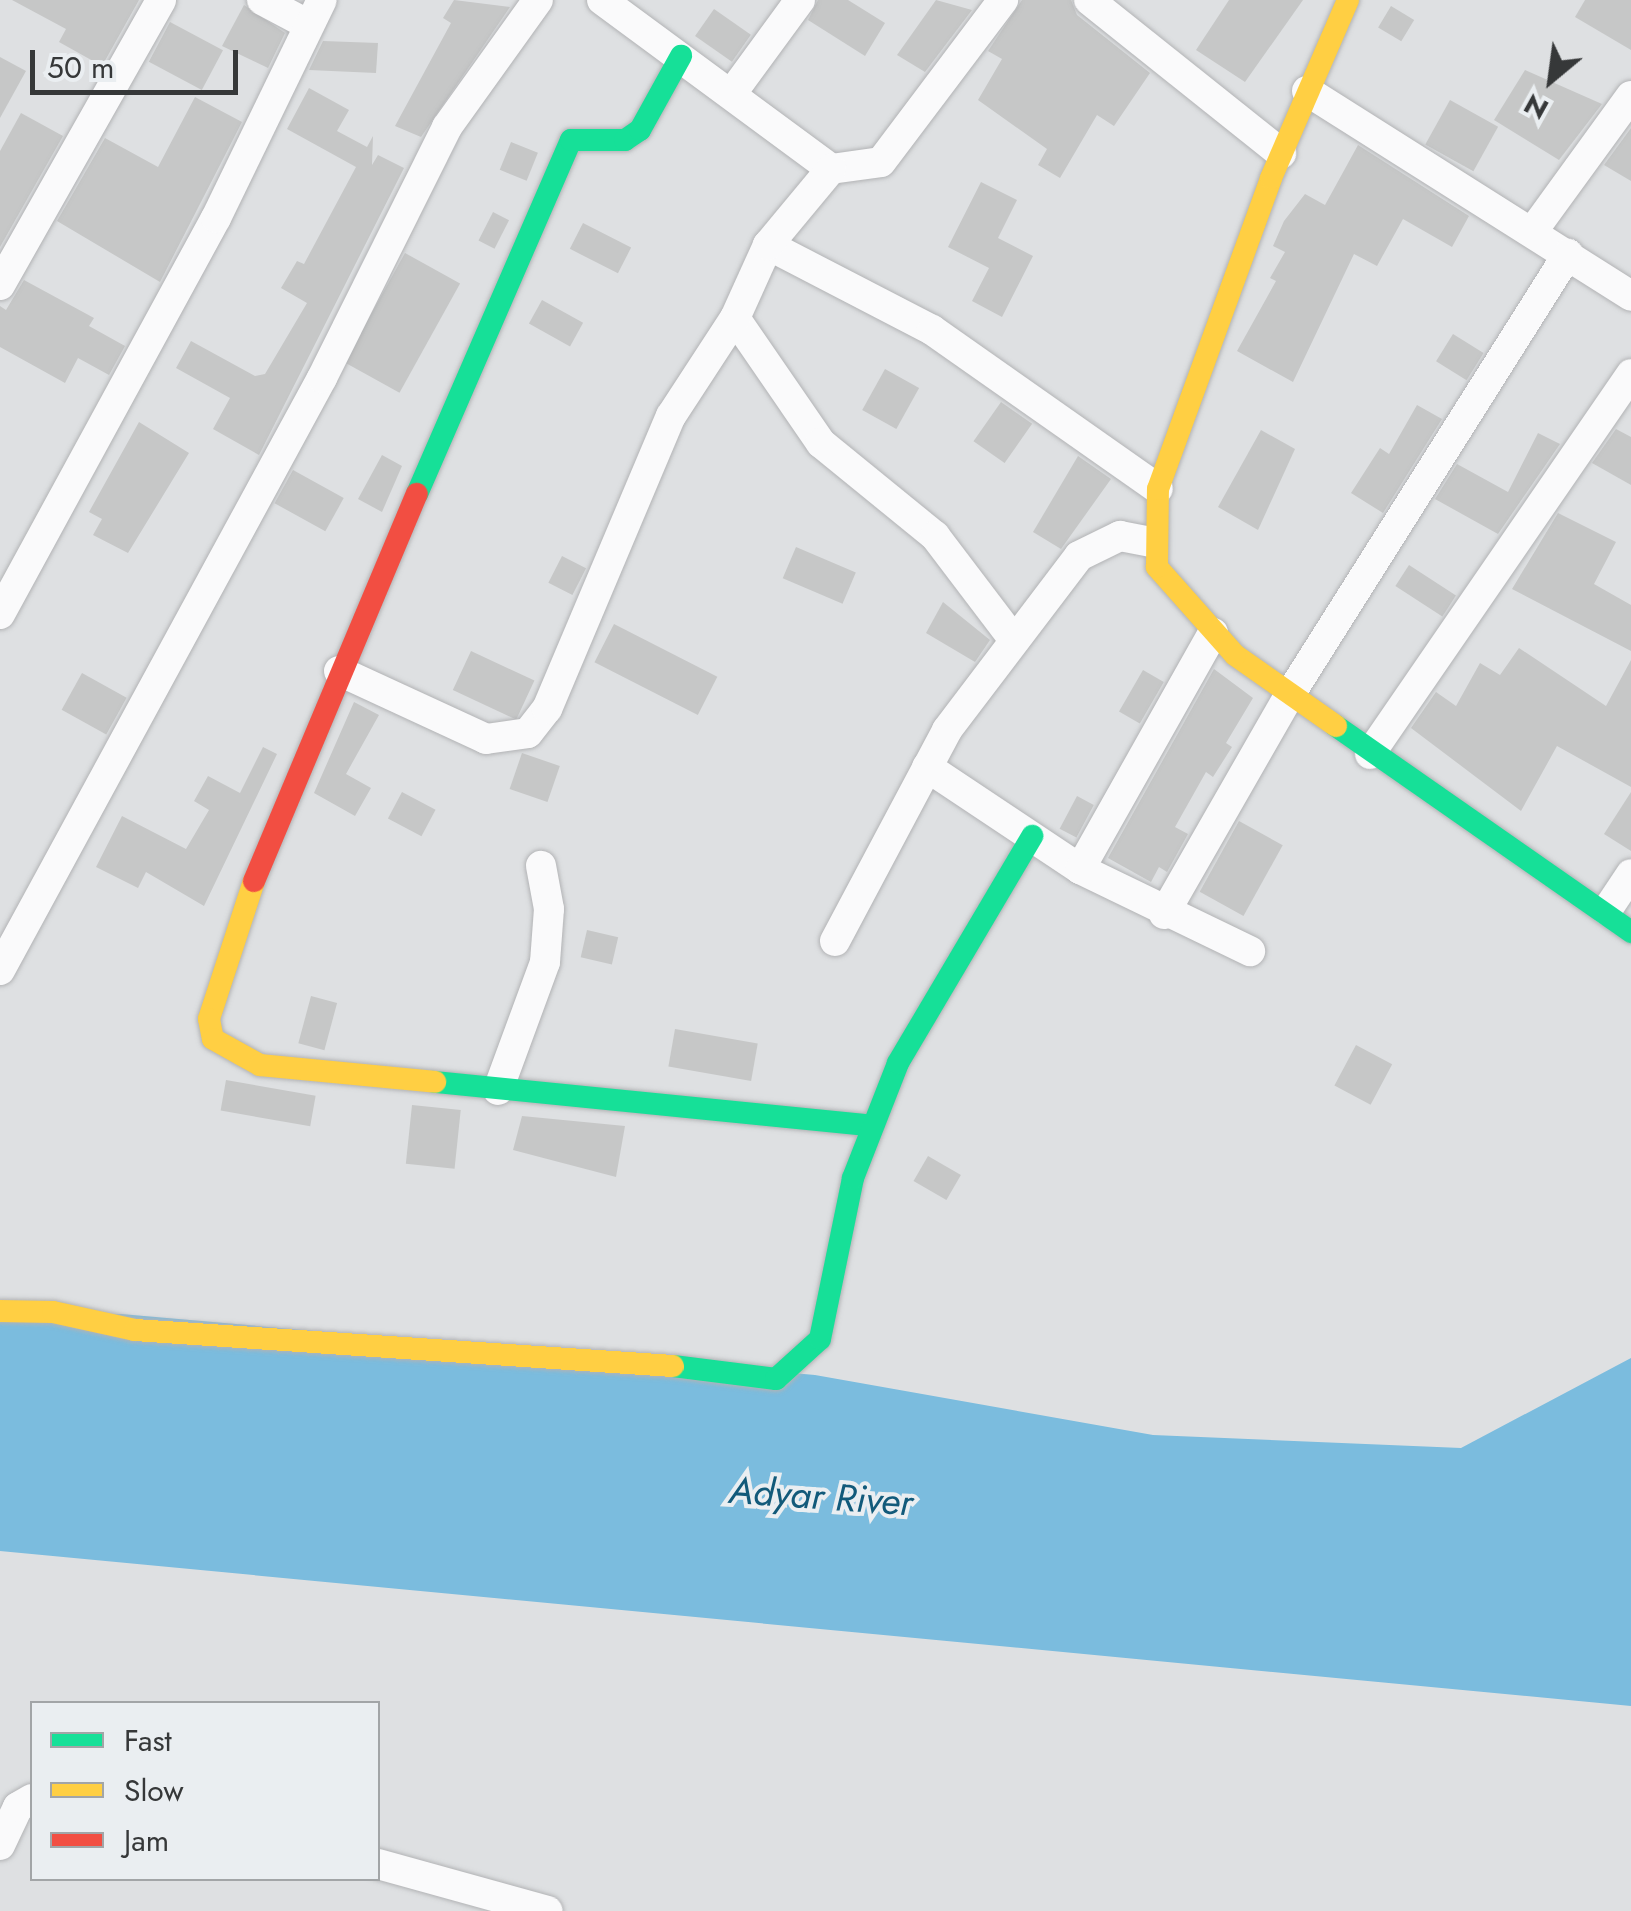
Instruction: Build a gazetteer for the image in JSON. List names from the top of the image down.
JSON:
{
  "water": ["Adyar River"],
  "legend": ["Fast", "Slow", "Jam"],
  "scale_bar": "50 m",
  "north": "bottom left"
}
